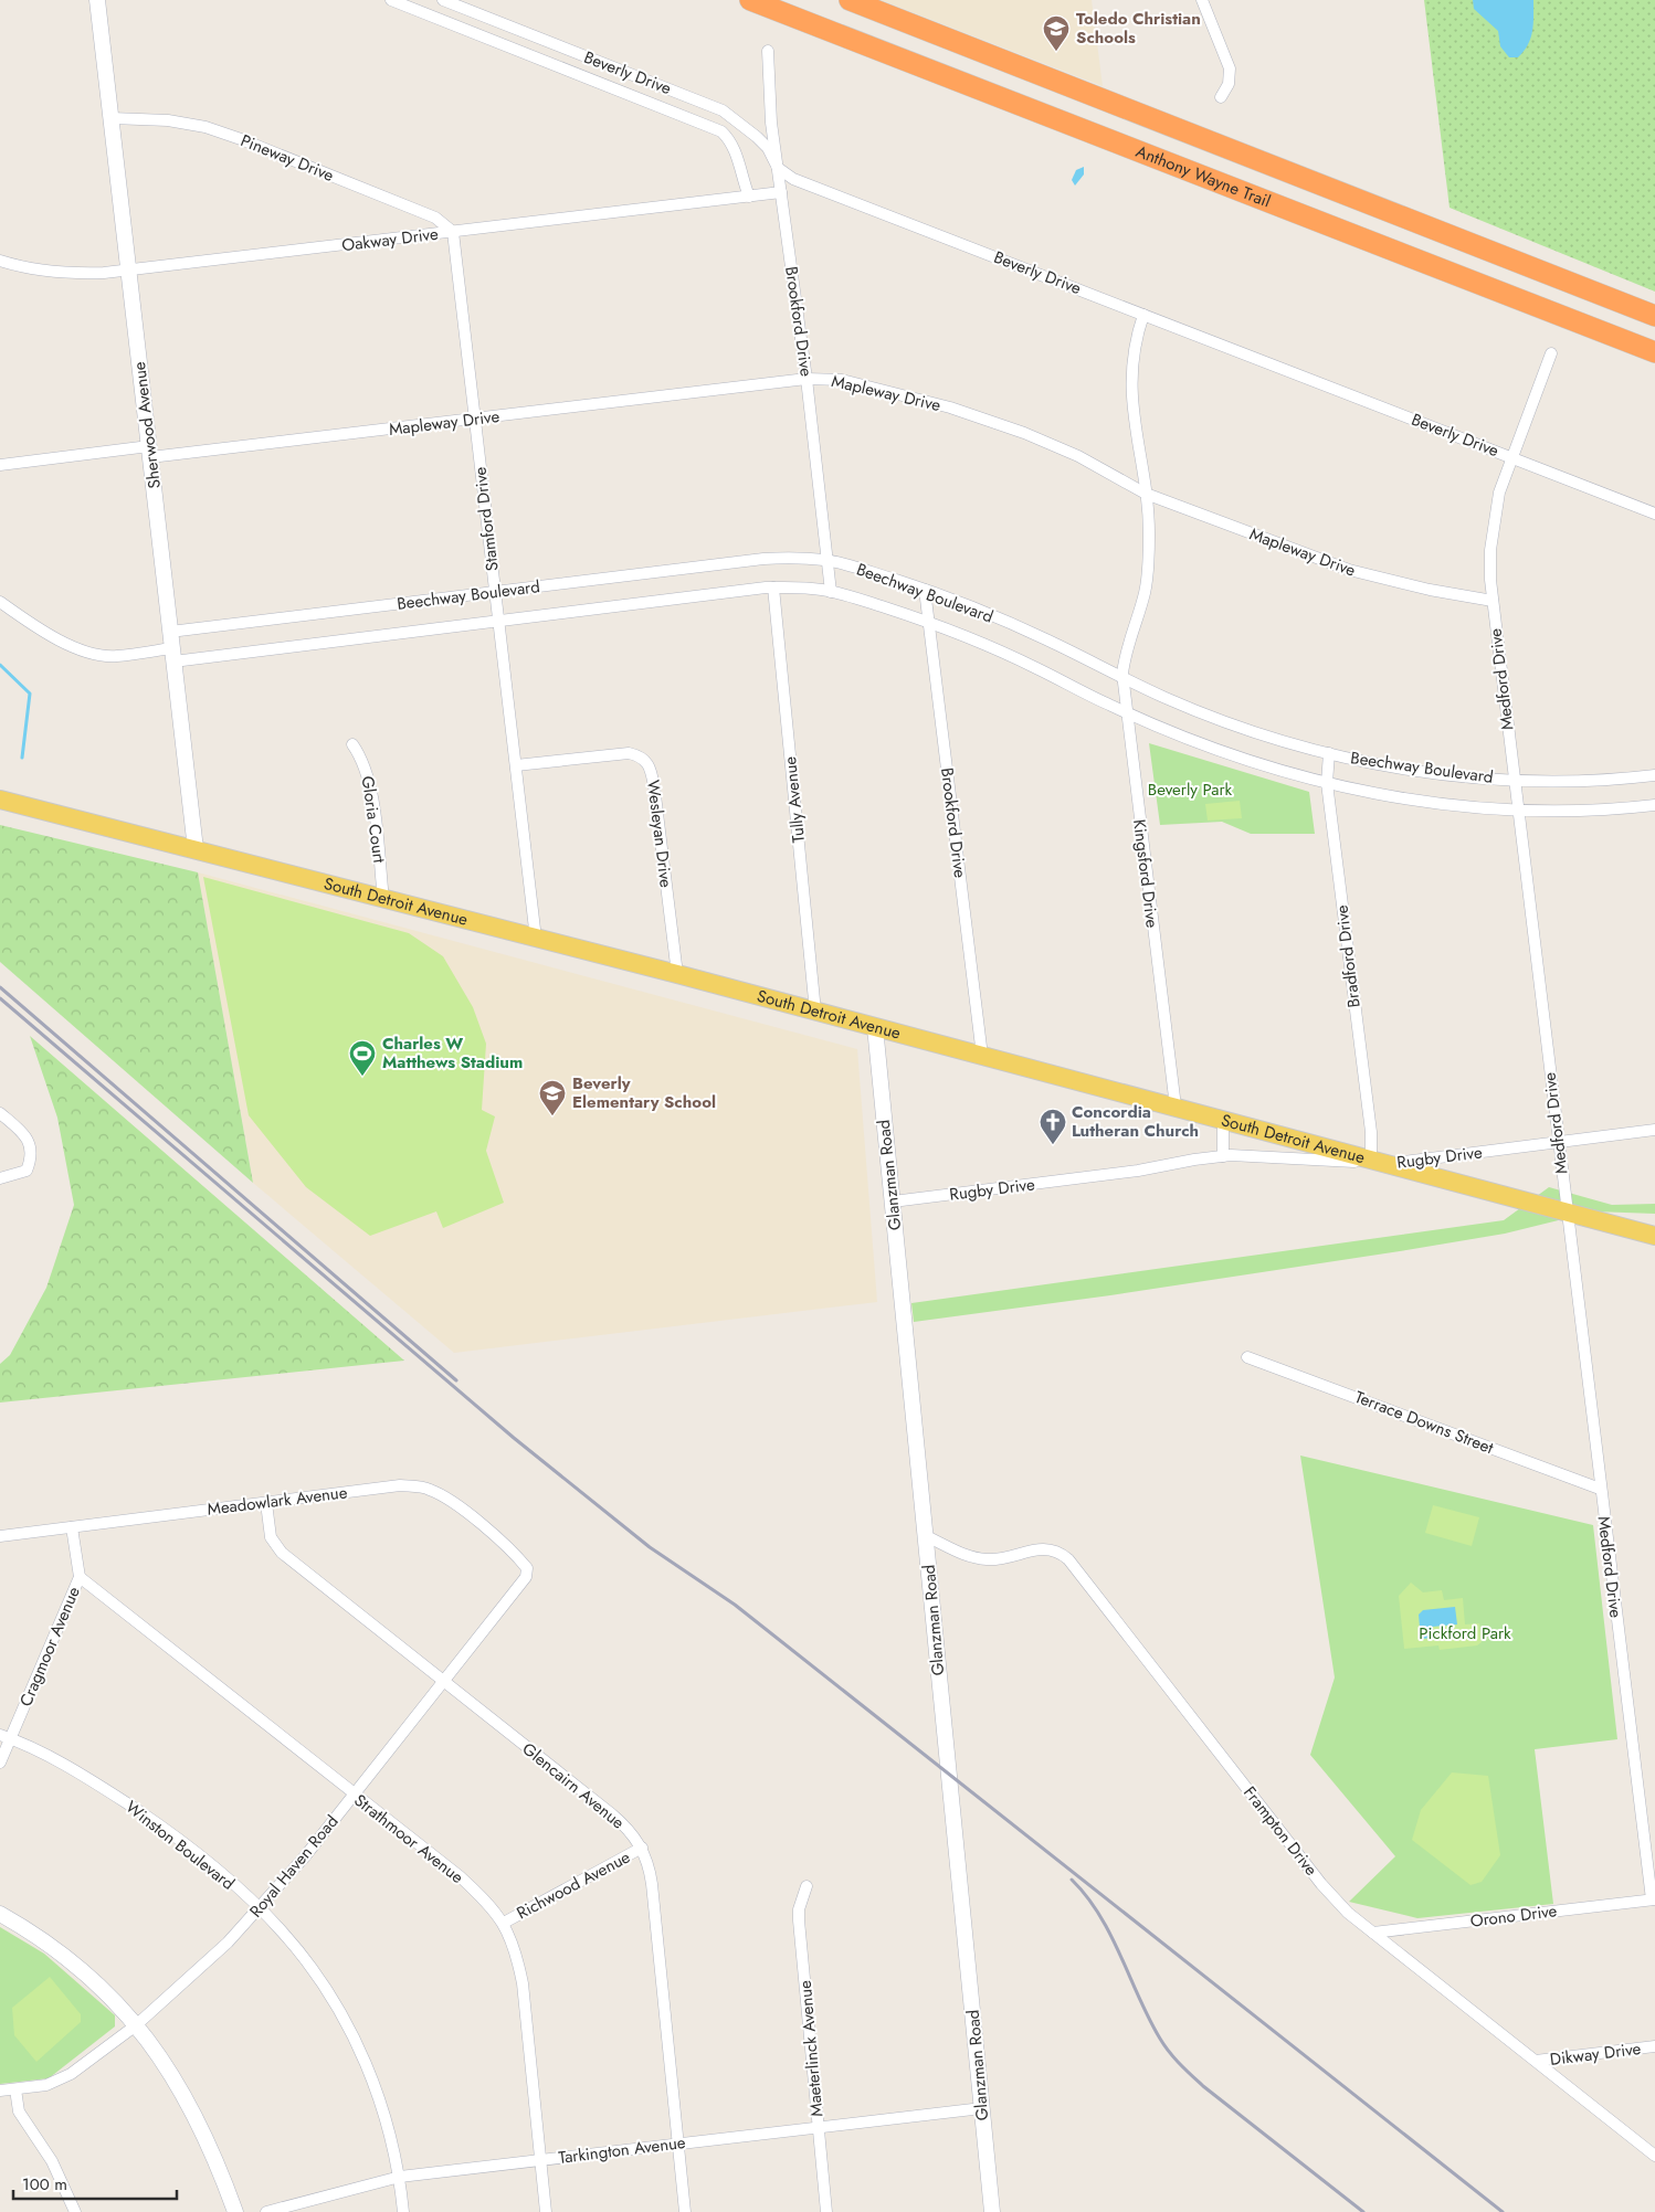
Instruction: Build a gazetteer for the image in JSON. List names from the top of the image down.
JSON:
{
  "streets": {
    "highway": ["Anthony Wayne Trail"],
    "main road": ["South Detroit Avenue"],
    "street": [
      "Beverly Drive",
      "Pineway Drive",
      "Oakway Drive",
      "Brookford Drive",
      "Mapleway Drive",
      "Sherwood Avenue",
      "Stamford Drive",
      "Beechway Boulevard",
      "Medford Drive",
      "Tully Avenue",
      "Gloria Court",
      "Wesleyan Drive",
      "Kingsford Drive",
      "Bradford Drive",
      "Rugby Drive",
      "Glanzman Road",
      "Terrace Downs Street",
      "Meadowlark Avenue",
      "Cragmoor Avenue",
      "Glencairn Avenue",
      "Frampton Drive",
      "Strathmoor Avenue",
      "Winston Boulevard",
      "Royal Haven Road",
      "Richwood Avenue",
      "Orono Drive",
      "Maeterlinck Avenue",
      "Dikway Drive",
      "Tarkington Avenue"
    ]
  },
  "crossings": [
    ["Beverly Drive", "Oakway Drive"],
    ["Beverly Drive", "Brookford Drive"],
    ["Beverly Drive", "Medford Drive"],
    ["Beverly Drive", "Kingsford Drive"],
    ["Pineway Drive", "Oakway Drive"],
    ["Pineway Drive", "Sherwood Avenue"],
    ["Pineway Drive", "Stamford Drive"],
    ["Oakway Drive", "Brookford Drive"],
    ["Oakway Drive", "Sherwood Avenue"],
    ["Oakway Drive", "Stamford Drive"],
    ["Brookford Drive", "Mapleway Drive"],
    ["Brookford Drive", "Beechway Boulevard"],
    ["Brookford Drive", "South Detroit Avenue"],
    ["Mapleway Drive", "Sherwood Avenue"],
    ["Mapleway Drive", "Stamford Drive"],
    ["Mapleway Drive", "Medford Drive"],
    ["Mapleway Drive", "Kingsford Drive"],
    ["Sherwood Avenue", "Beechway Boulevard"],
    ["Sherwood Avenue", "South Detroit Avenue"],
    ["Stamford Drive", "Beechway Boulevard"],
    ["Stamford Drive", "Wesleyan Drive"],
    ["Stamford Drive", "South Detroit Avenue"],
    ["Beechway Boulevard", "Medford Drive"],
    ["Beechway Boulevard", "Tully Avenue"],
    ["Beechway Boulevard", "Kingsford Drive"],
    ["Beechway Boulevard", "Bradford Drive"],
    ["Medford Drive", "South Detroit Avenue"],
    ["Medford Drive", "Rugby Drive"],
    ["Medford Drive", "Terrace Downs Street"],
    ["Medford Drive", "Orono Drive"],
    ["Tully Avenue", "South Detroit Avenue"],
    ["Gloria Court", "South Detroit Avenue"],
    ["Wesleyan Drive", "South Detroit Avenue"],
    ["Kingsford Drive", "South Detroit Avenue"],
    ["South Detroit Avenue", "Bradford Drive"],
    ["South Detroit Avenue", "Rugby Drive"],
    ["South Detroit Avenue", "Glanzman Road"],
    ["Rugby Drive", "Glanzman Road"],
    ["Glanzman Road", "Frampton Drive"],
    ["Glanzman Road", "Tarkington Avenue"],
    ["Meadowlark Avenue", "Cragmoor Avenue"],
    ["Meadowlark Avenue", "Glencairn Avenue"],
    ["Meadowlark Avenue", "Royal Haven Road"],
    ["Cragmoor Avenue", "Strathmoor Avenue"],
    ["Cragmoor Avenue", "Winston Boulevard"],
    ["Glencairn Avenue", "Royal Haven Road"],
    ["Glencairn Avenue", "Richwood Avenue"],
    ["Glencairn Avenue", "Tarkington Avenue"],
    ["Frampton Drive", "Orono Drive"],
    ["Frampton Drive", "Dikway Drive"],
    ["Strathmoor Avenue", "Royal Haven Road"],
    ["Strathmoor Avenue", "Richwood Avenue"],
    ["Strathmoor Avenue", "Tarkington Avenue"],
    ["Winston Boulevard", "Royal Haven Road"],
    ["Winston Boulevard", "Tarkington Avenue"],
    ["Maeterlinck Avenue", "Tarkington Avenue"]
  ],
  "parks": ["Beverly Park", "Pickford Park"],
  "places": {
    "school or university": ["Toledo Christian Schools", "Beverly Elementary School"],
    "sports": ["Charles W Matthews Stadium"],
    "church": ["Concordia Lutheran Church"]
  },
  "scale_bar": "100 m"
}
